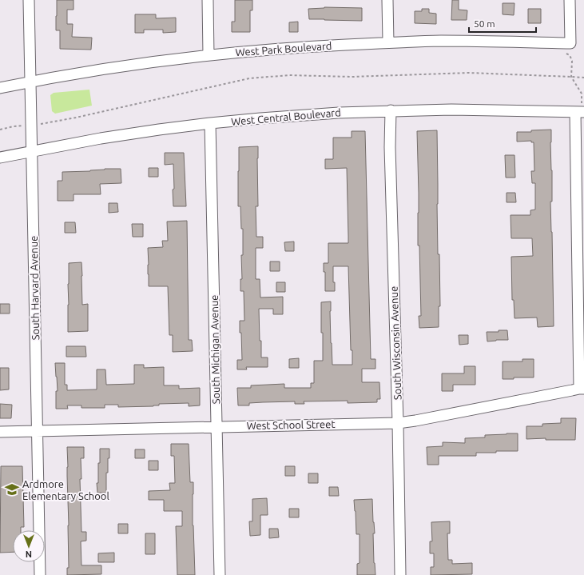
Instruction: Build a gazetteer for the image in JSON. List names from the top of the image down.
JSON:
{
  "streets": {
    "street": [
      "West Park Boulevard",
      "West Central Boulevard",
      "South Harvard Avenue",
      "South Wisconsin Avenue",
      "South Michigan Avenue",
      "West School Street"
    ]
  },
  "crossings": [
    ["West Park Boulevard", "South Harvard Avenue"],
    ["West Central Boulevard", "South Harvard Avenue"],
    ["West Central Boulevard", "South Wisconsin Avenue"],
    ["West Central Boulevard", "South Michigan Avenue"],
    ["South Harvard Avenue", "West School Street"],
    ["South Wisconsin Avenue", "West School Street"],
    ["South Michigan Avenue", "West School Street"]
  ],
  "places": {
    "school or university": ["Ardmore Elementary School"]
  },
  "scale_bar": "50 m",
  "north": "bottom"
}
